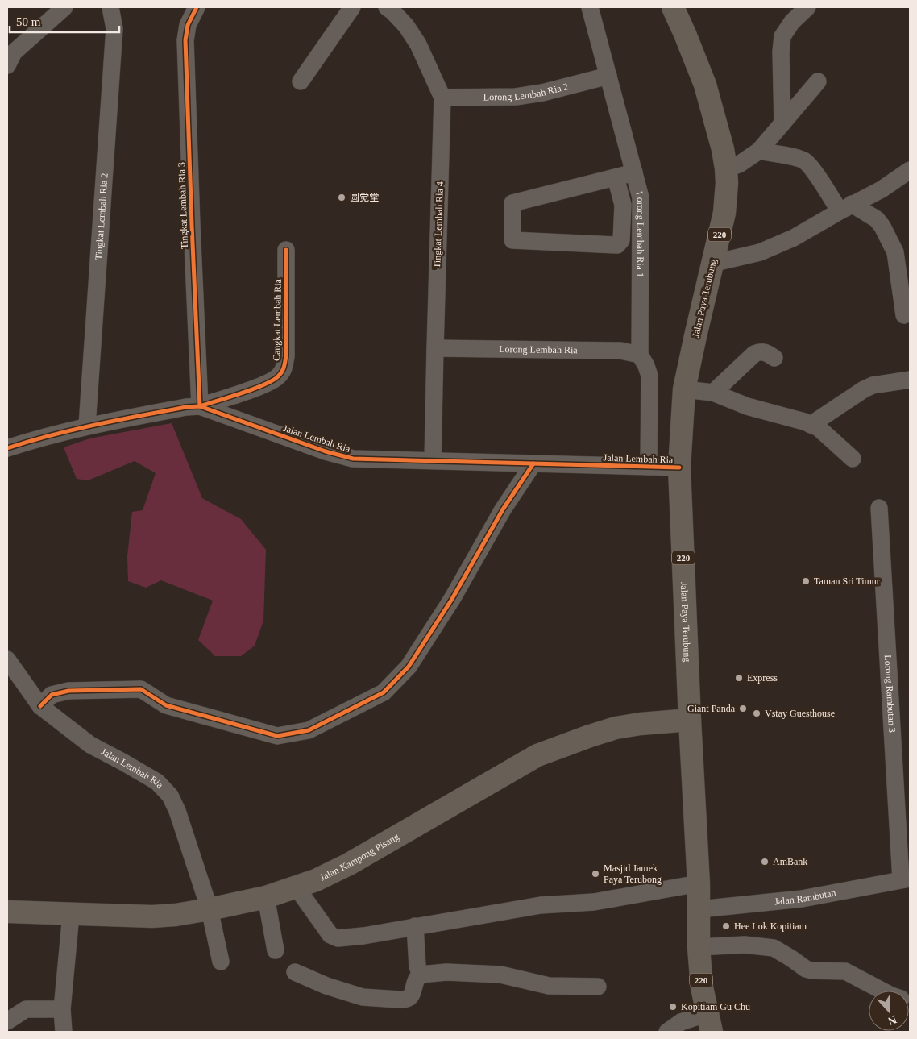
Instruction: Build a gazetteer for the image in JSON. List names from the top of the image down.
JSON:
{
  "streets": {
    "main road": ["220", "Jalan Paya Terubung", "Jalan Kampong Pisang"],
    "street": [
      "Lorong Lembah Ria 2",
      "Tingkat Lembah Ria 3",
      "Tingkat Lembah Ria 2",
      "Tingkat Lembah Ria 4",
      "Lorong Lembah Ria 1",
      "Cangkat Lembah Ria",
      "Lorong Lembah Ria",
      "Jalan Lembah Ria",
      "Lorong Rambutan 3",
      "Jalan Rambutan"
    ]
  },
  "crossings": [
    ["Lorong Lembah Ria 2", "Tingkat Lembah Ria 4"],
    ["Lorong Lembah Ria 2", "Lorong Lembah Ria 1"],
    ["Tingkat Lembah Ria 3", "Cangkat Lembah Ria"],
    ["Tingkat Lembah Ria 3", "Jalan Lembah Ria"],
    ["Tingkat Lembah Ria 2", "Jalan Lembah Ria"],
    ["Tingkat Lembah Ria 4", "Lorong Lembah Ria"],
    ["Tingkat Lembah Ria 4", "Jalan Lembah Ria"],
    ["Lorong Lembah Ria 1", "Lorong Lembah Ria"],
    ["Lorong Lembah Ria 1", "Jalan Lembah Ria"],
    ["Jalan Paya Terubung", "Jalan Lembah Ria"],
    ["Jalan Paya Terubung", "Jalan Kampong Pisang"],
    ["Jalan Paya Terubung", "Jalan Rambutan"],
    ["Cangkat Lembah Ria", "Jalan Lembah Ria"],
    ["Jalan Lembah Ria", "Jalan Kampong Pisang"],
    ["Lorong Rambutan 3", "Jalan Rambutan"]
  ],
  "places": [
    "圆觉堂",
    "Taman Sri Timur",
    "Express",
    "Giant Panda",
    "Vstay Guesthouse",
    "AmBank",
    "Masjid Jamek Paya Terubong",
    "Hee Lok Kopitiam",
    "Kopitiam Gu Chu"
  ],
  "scale_bar": "50 m",
  "north": "bottom"
}
